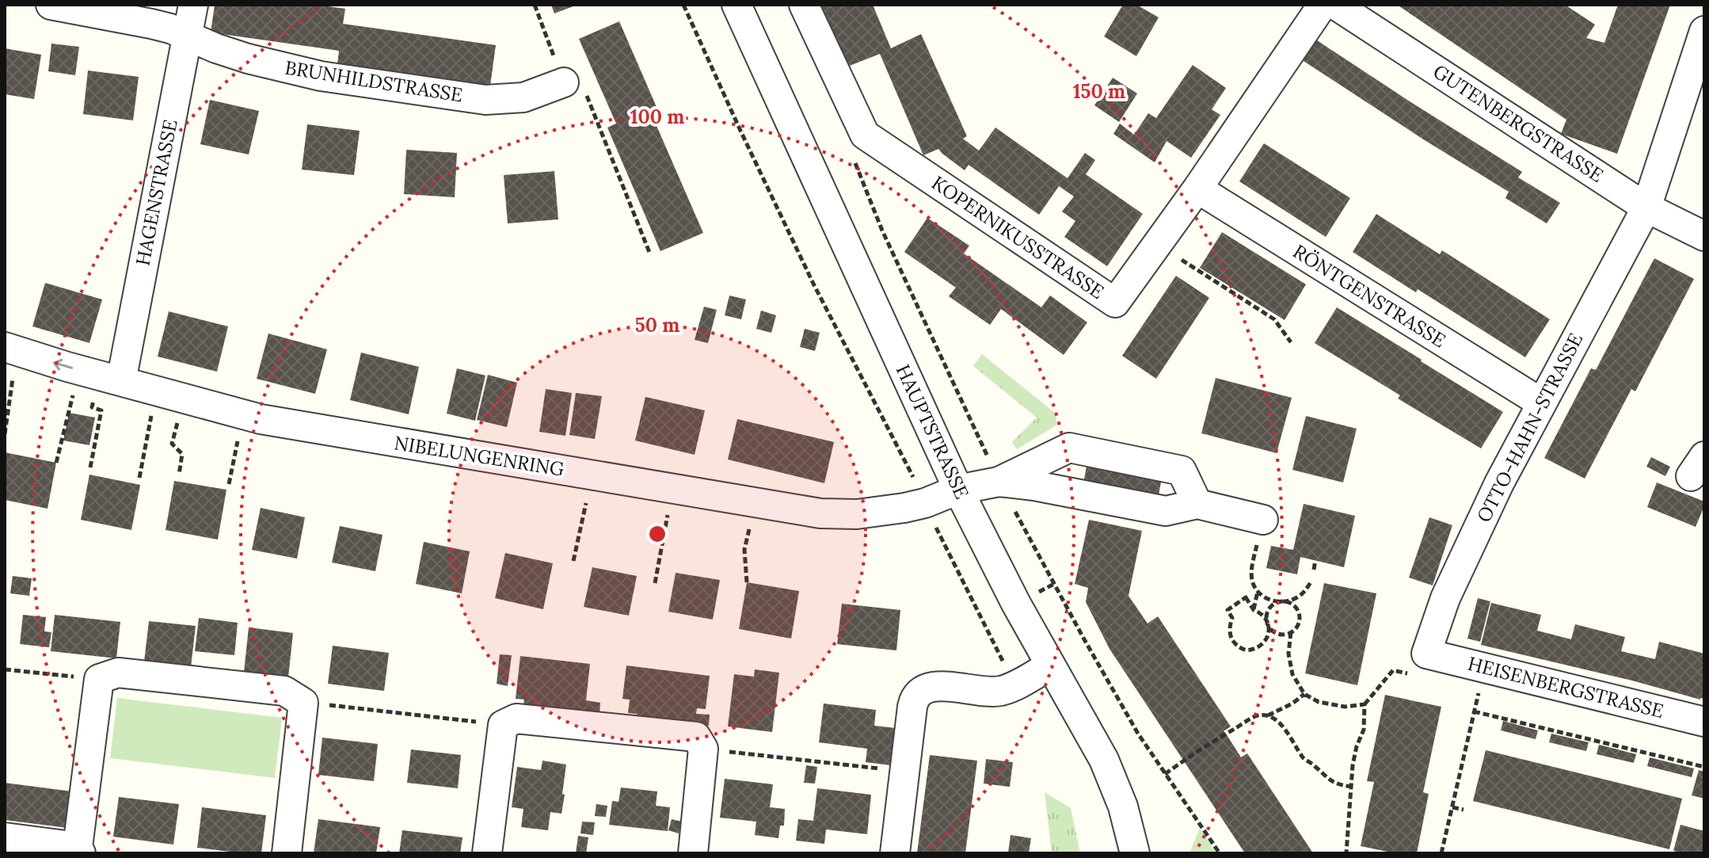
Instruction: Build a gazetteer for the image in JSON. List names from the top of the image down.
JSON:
{
  "streets": {
    "street": [
      "BRUNHILDSTRASSE",
      "GUTENBERGSTRASSE",
      "HAGENSTRASSE",
      "KOPERNIKUSSTRASSE",
      "RÖNTGENSTRASSE",
      "OTTO-HAHN-STRASSE",
      "HAUPTSTRASSE",
      "NIBELUNGENRING",
      "HEISENBERGSTRASSE"
    ]
  },
  "crossings": [
    ["BRUNHILDSTRASSE", "HAGENSTRASSE"],
    ["GUTENBERGSTRASSE", "OTTO-HAHN-STRASSE"],
    ["HAGENSTRASSE", "NIBELUNGENRING"],
    ["KOPERNIKUSSTRASSE", "RÖNTGENSTRASSE"],
    ["RÖNTGENSTRASSE", "OTTO-HAHN-STRASSE"],
    ["OTTO-HAHN-STRASSE", "HEISENBERGSTRASSE"],
    ["HAUPTSTRASSE", "NIBELUNGENRING"]
  ],
  "rings": ["150 m", "100 m", "50 m"]
}
